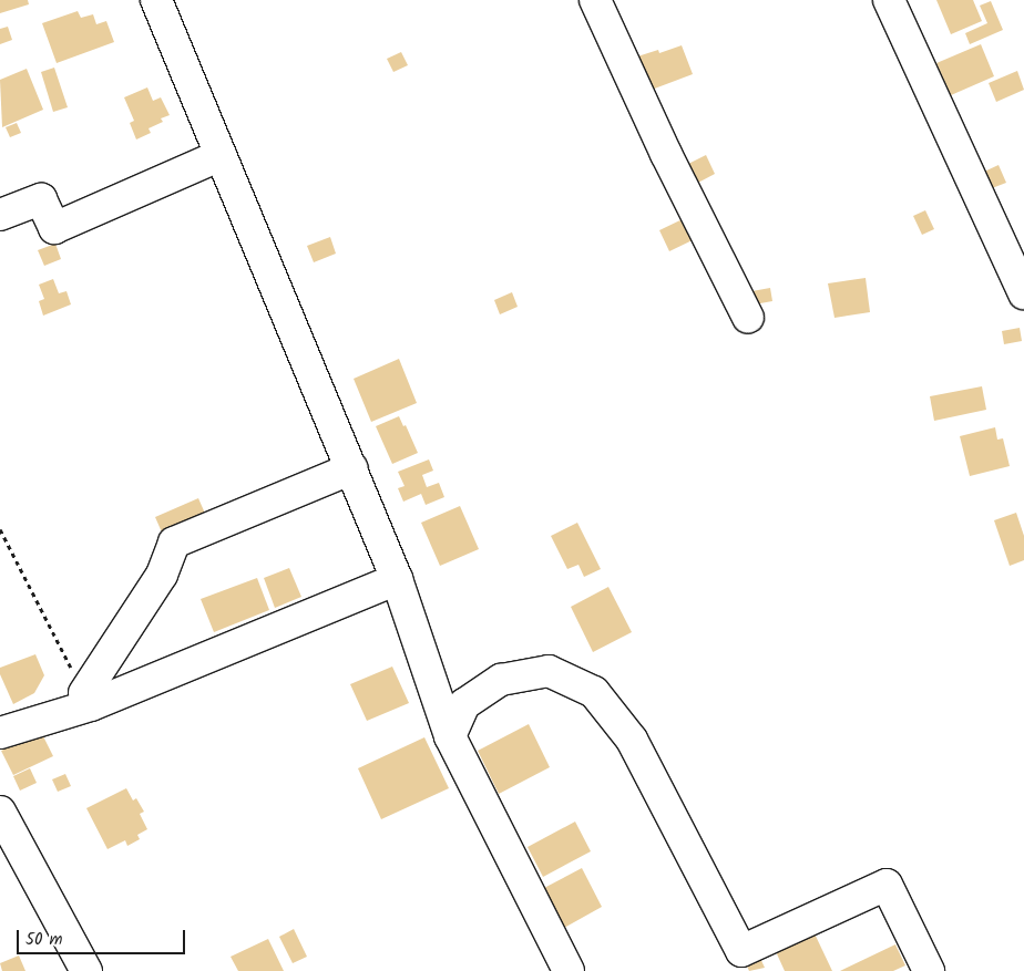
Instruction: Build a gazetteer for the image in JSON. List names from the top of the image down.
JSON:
{
  "scale_bar": "50 m"
}
